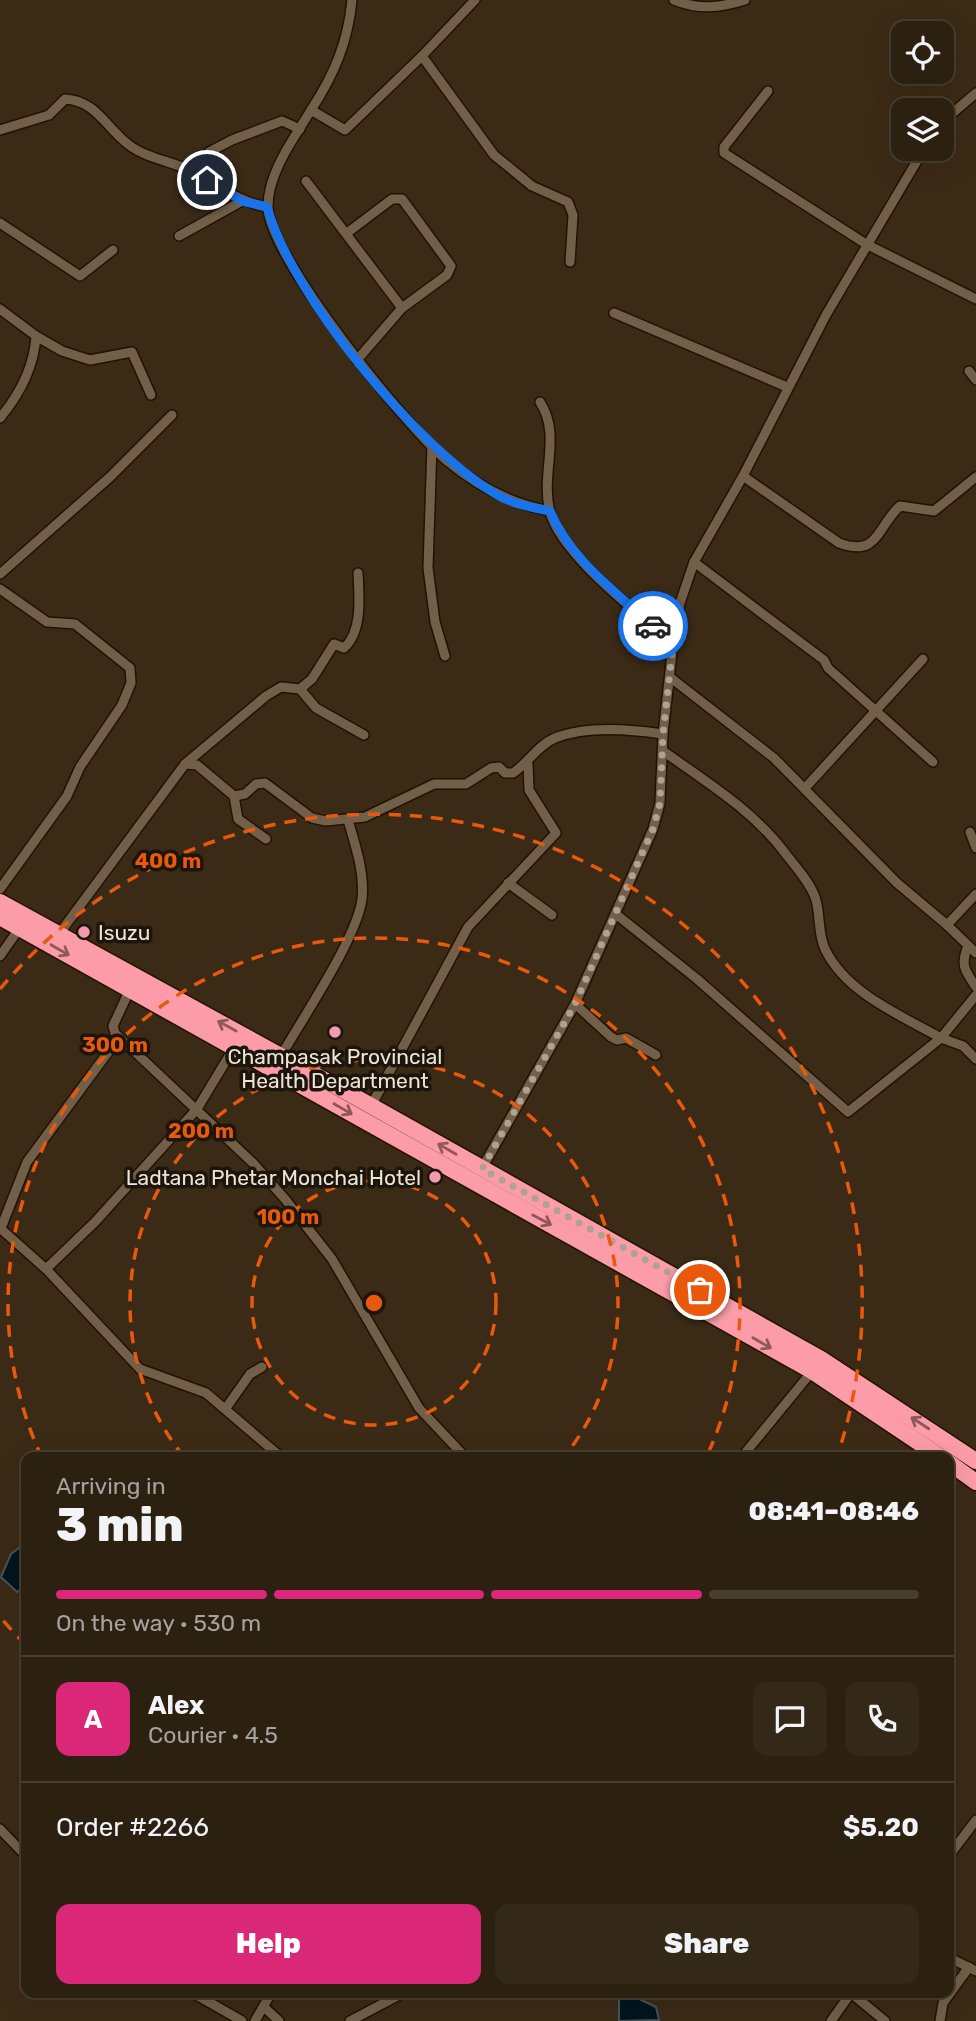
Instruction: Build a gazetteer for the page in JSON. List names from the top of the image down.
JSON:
{
  "places": ["Isuzu", "Champasak Provincial Health Department", "Ladtana Phetar Monchai Hotel"],
  "page": {
    "heading": ["3 min", "Arriving in", "08:41–08:46"],
    "panel": [
      "Alex",
      "Courier · 4.5",
      "Order #2266",
      "$5.20"
    ],
    "bar": "On the way · 530 m",
    "round": "A",
    "buttons": ["Help", "Share"]
  },
  "rings": [
    "400 m",
    "300 m",
    "200 m",
    "100 m"
  ]
}
